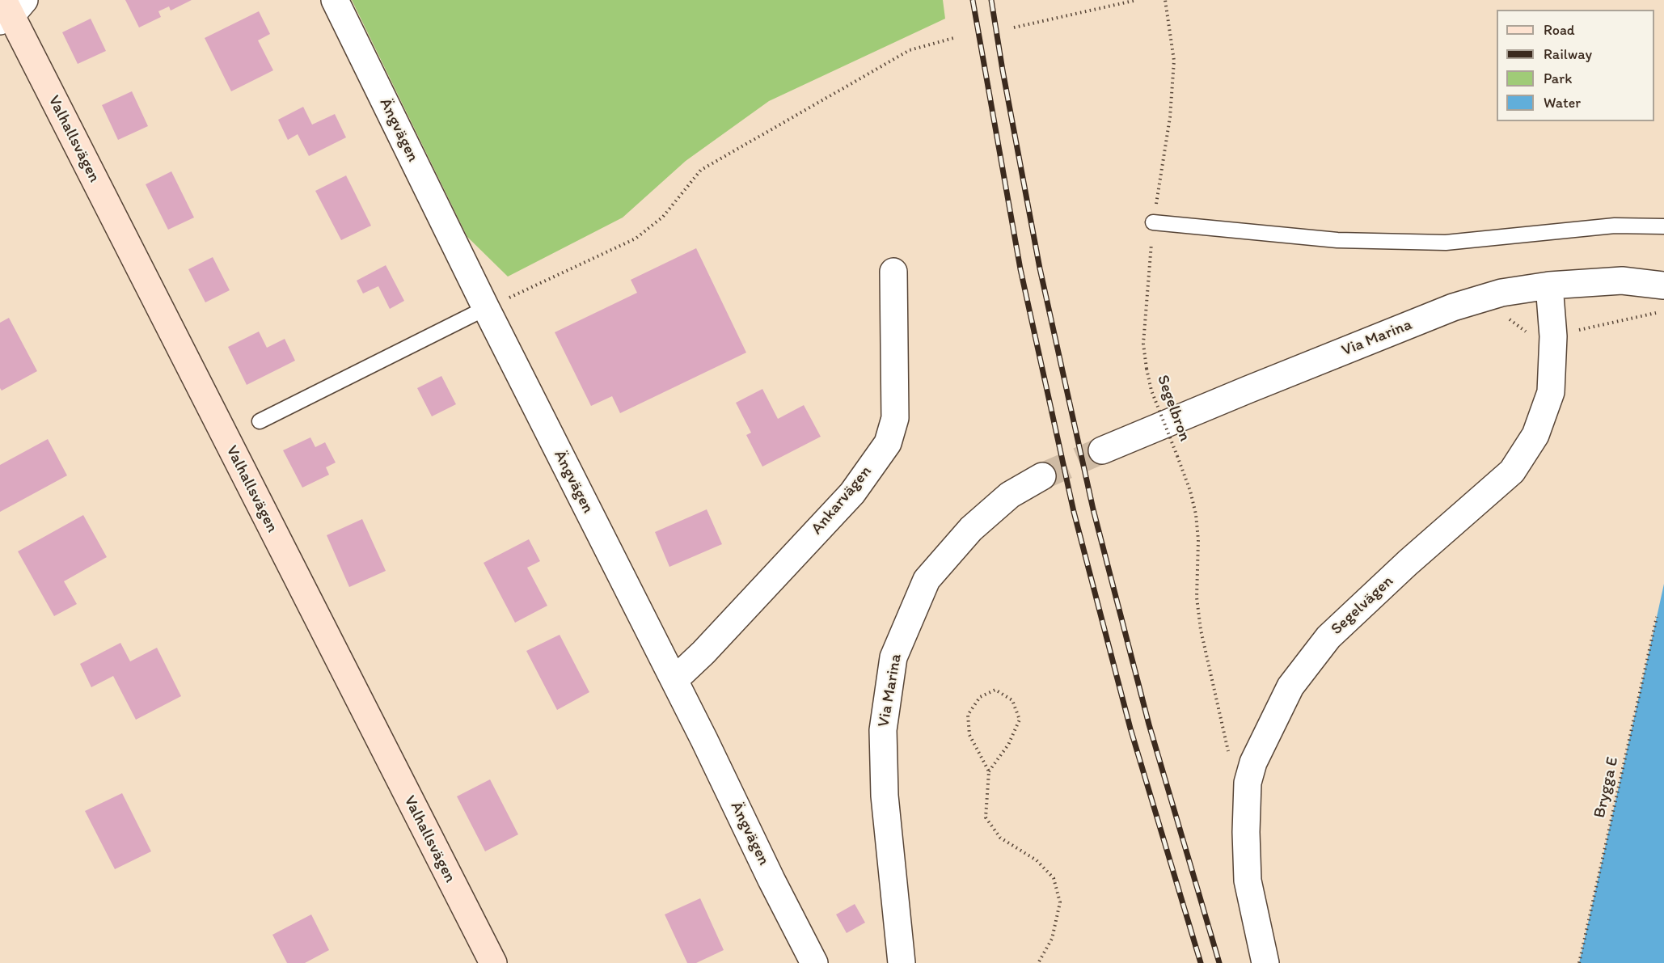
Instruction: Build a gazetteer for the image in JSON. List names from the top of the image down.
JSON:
{
  "streets": {
    "street": [
      "Ängvägen",
      "Valhallsvägen",
      "Via Marina",
      "Ankarvägen",
      "Segelvägen"
    ],
    "path": ["Segelbron", "Brygga E"]
  },
  "crossings": [
    ["Ängvägen", "Ankarvägen"],
    ["Via Marina", "Segelvägen"],
    ["Segelbron", "Segelvägen"]
  ],
  "legend": [
    "Road",
    "Railway",
    "Park",
    "Water"
  ]
}
